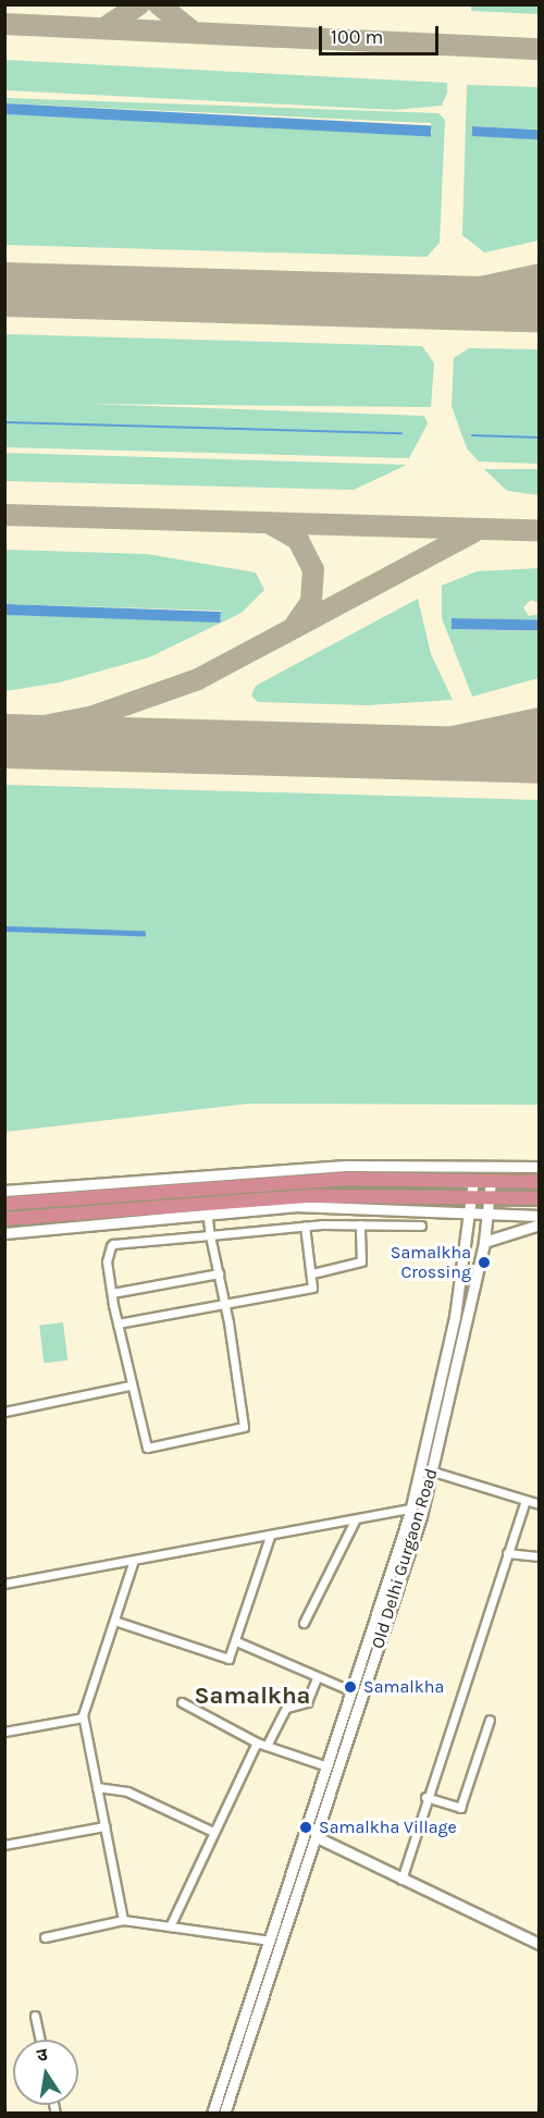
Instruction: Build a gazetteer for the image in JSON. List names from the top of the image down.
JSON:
{
  "streets": {
    "main road": ["Old Delhi Gurgaon Road"]
  },
  "districts": ["Samalkha"],
  "places": ["Samalkha Crossing", "Samalkha", "Samalkha Village"],
  "scale_bar": "100 m",
  "north": "top"
}
